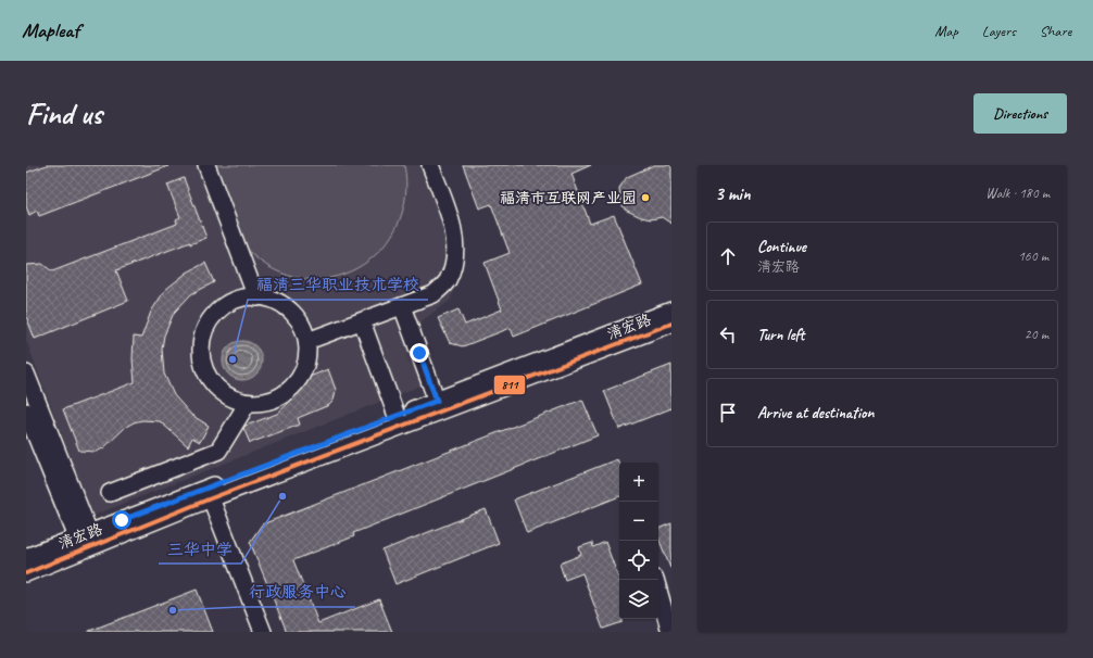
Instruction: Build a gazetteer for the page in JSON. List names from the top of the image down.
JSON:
{
  "streets": {
    "street": ["清宏路"]
  },
  "places": [
    "福清市互联网产业园",
    "福清三华职业技术学校",
    "三华中学",
    "行政服务中心"
  ],
  "lines": ["transit line 811"],
  "page": {
    "header": "Mapleaf",
    "nav": ["Map", "Layers", "Share"],
    "buttons": "Directions",
    "title": "Find us",
    "heading": ["3 min", "Walk · 180 m"],
    "list": [
      ["Continue", "清宏路", "160 m"],
      ["Turn left", "20 m"],
      "Arrive at destination"
    ],
    "map_buttons": ["+", "−"]
  }
}
